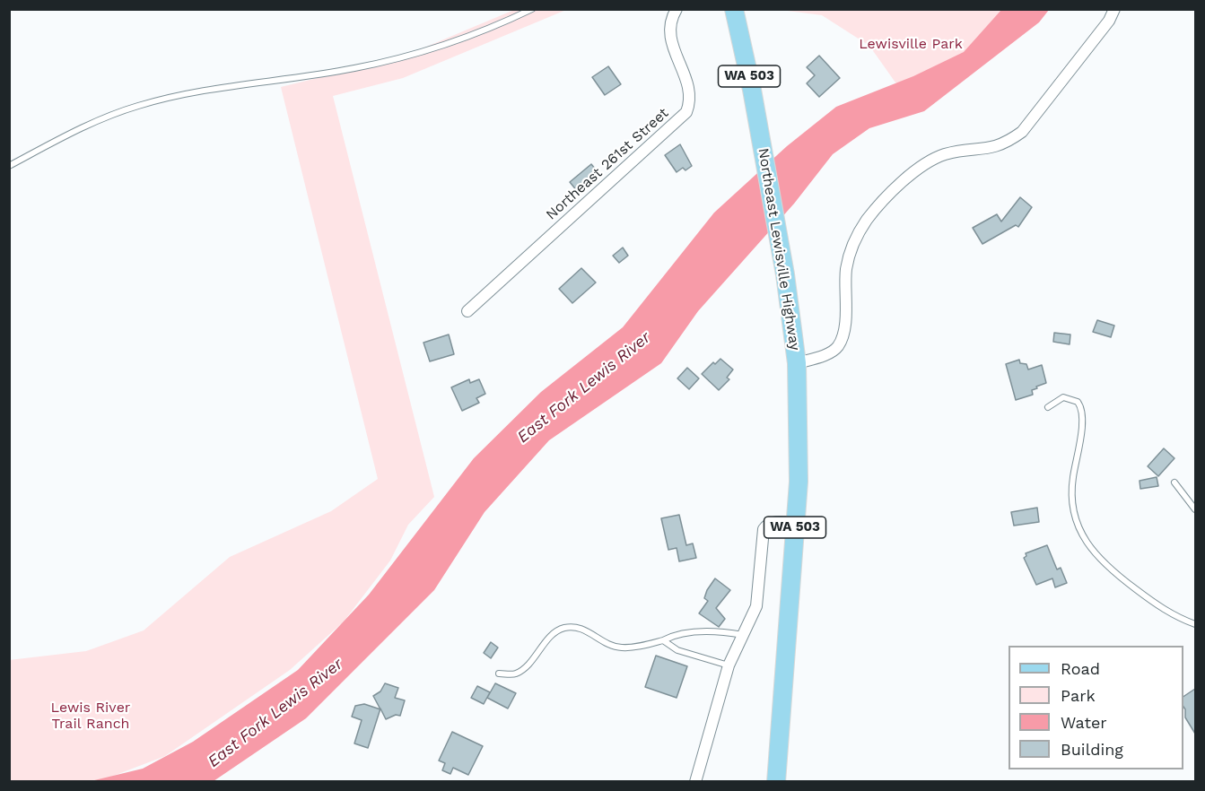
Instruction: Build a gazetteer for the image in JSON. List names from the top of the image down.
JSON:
{
  "streets": {
    "main road": ["WA 503", "Northeast Lewisville Highway"],
    "street": ["Northeast 261st Street"]
  },
  "water": ["East Fork Lewis River"],
  "parks": ["Lewisville Park", "Lewis River Trail Ranch"],
  "legend": [
    "Road",
    "Park",
    "Water",
    "Building"
  ]
}
